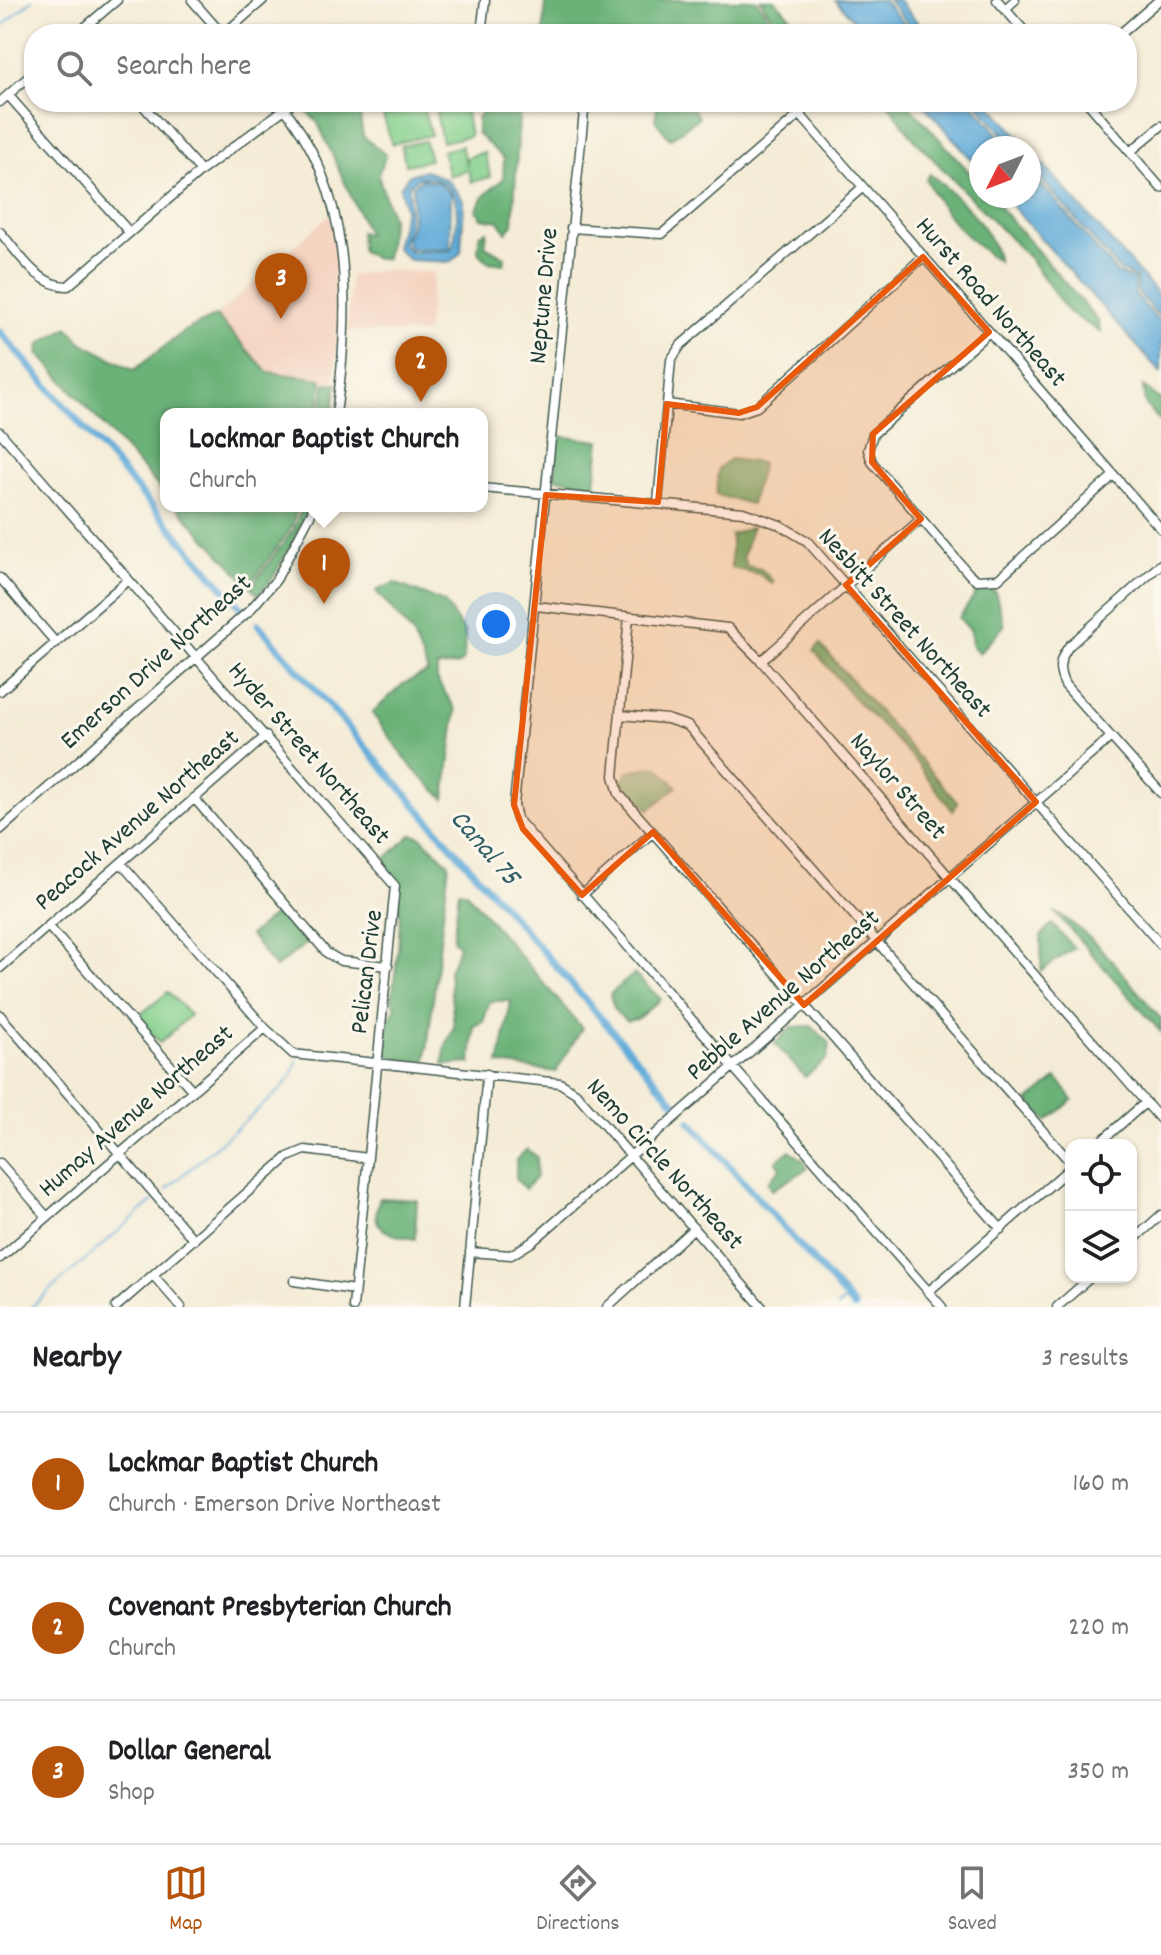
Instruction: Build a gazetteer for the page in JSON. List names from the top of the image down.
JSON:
{
  "streets": {
    "street": [
      "Neptune Drive",
      "Hurst Road Northeast",
      "Nesbitt Street Northeast",
      "Emerson Drive Northeast",
      "Hyder Street Northeast",
      "Naylor Street",
      "Peacock Avenue Northeast",
      "Pelican Drive",
      "Pebble Avenue Northeast",
      "Humay Avenue Northeast",
      "Nemo Circle Northeast"
    ]
  },
  "crossings": [
    ["Neptune Drive", "Nesbitt Street Northeast"],
    ["Neptune Drive", "Naylor Street"],
    ["Nesbitt Street Northeast", "Pebble Avenue Northeast"],
    ["Emerson Drive Northeast", "Hyder Street Northeast"],
    ["Hyder Street Northeast", "Peacock Avenue Northeast"],
    ["Hyder Street Northeast", "Pelican Drive"],
    ["Naylor Street", "Pebble Avenue Northeast"],
    ["Peacock Avenue Northeast", "Nemo Circle Northeast"],
    ["Pelican Drive", "Nemo Circle Northeast"],
    ["Pebble Avenue Northeast", "Nemo Circle Northeast"],
    ["Humay Avenue Northeast", "Nemo Circle Northeast"]
  ],
  "water": ["Canal 75"],
  "north": "bottom left",
  "page": {
    "search": "Search here",
    "pins": ["3", "2", "1"],
    "popup": ["Lockmar Baptist Church", "Church"],
    "heading": ["Nearby", "3 results"],
    "list": [
      {
        "mark": "1",
        "name": "Lockmar Baptist Church",
        "note": "Church · Emerson Drive Northeast",
        "value": "160 m"
      },
      {
        "mark": "2",
        "name": "Covenant Presbyterian Church",
        "note": "Church",
        "value": "220 m"
      },
      {
        "mark": "3",
        "name": "Dollar General",
        "note": "Shop",
        "value": "350 m"
      }
    ],
    "nav": ["Map", "Directions", "Saved"]
  }
}
